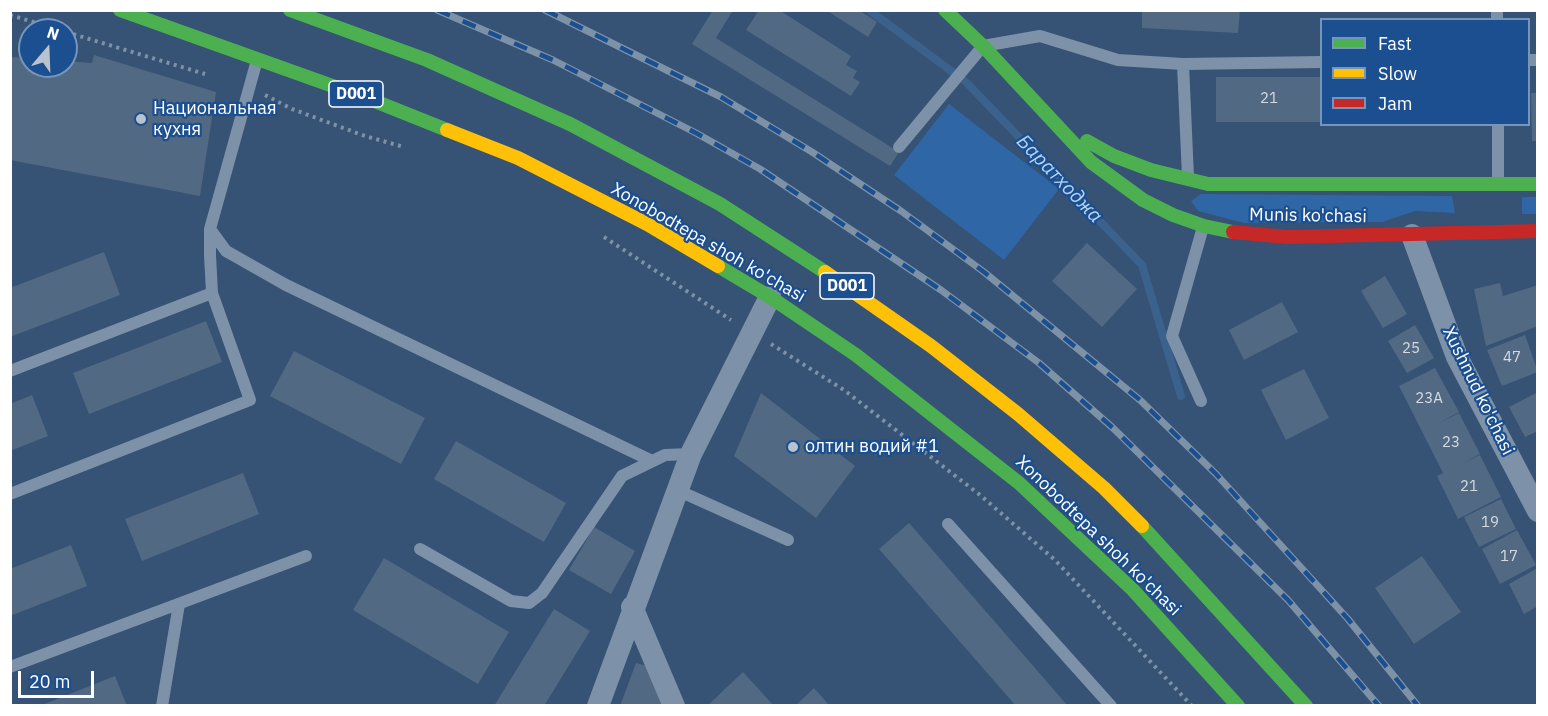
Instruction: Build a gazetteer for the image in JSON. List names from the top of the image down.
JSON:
{
  "streets": {
    "main road": ["D001", "Munis ko'chasi", "Xonobodtepa shoh ko'chasi"],
    "street": ["Xushnud ko'chasi"]
  },
  "crossings": [
    ["Munis ko'chasi", "Xushnud ko'chasi"]
  ],
  "water": ["Баратходжа"],
  "places": ["Национальная кухня", "олтин водий #1"],
  "house_numbers": [
    "21",
    "25",
    "47",
    "23A",
    "23",
    "21",
    "19",
    "17"
  ],
  "legend": ["Fast", "Slow", "Jam"],
  "scale_bar": "20 m",
  "north": "top"
}
